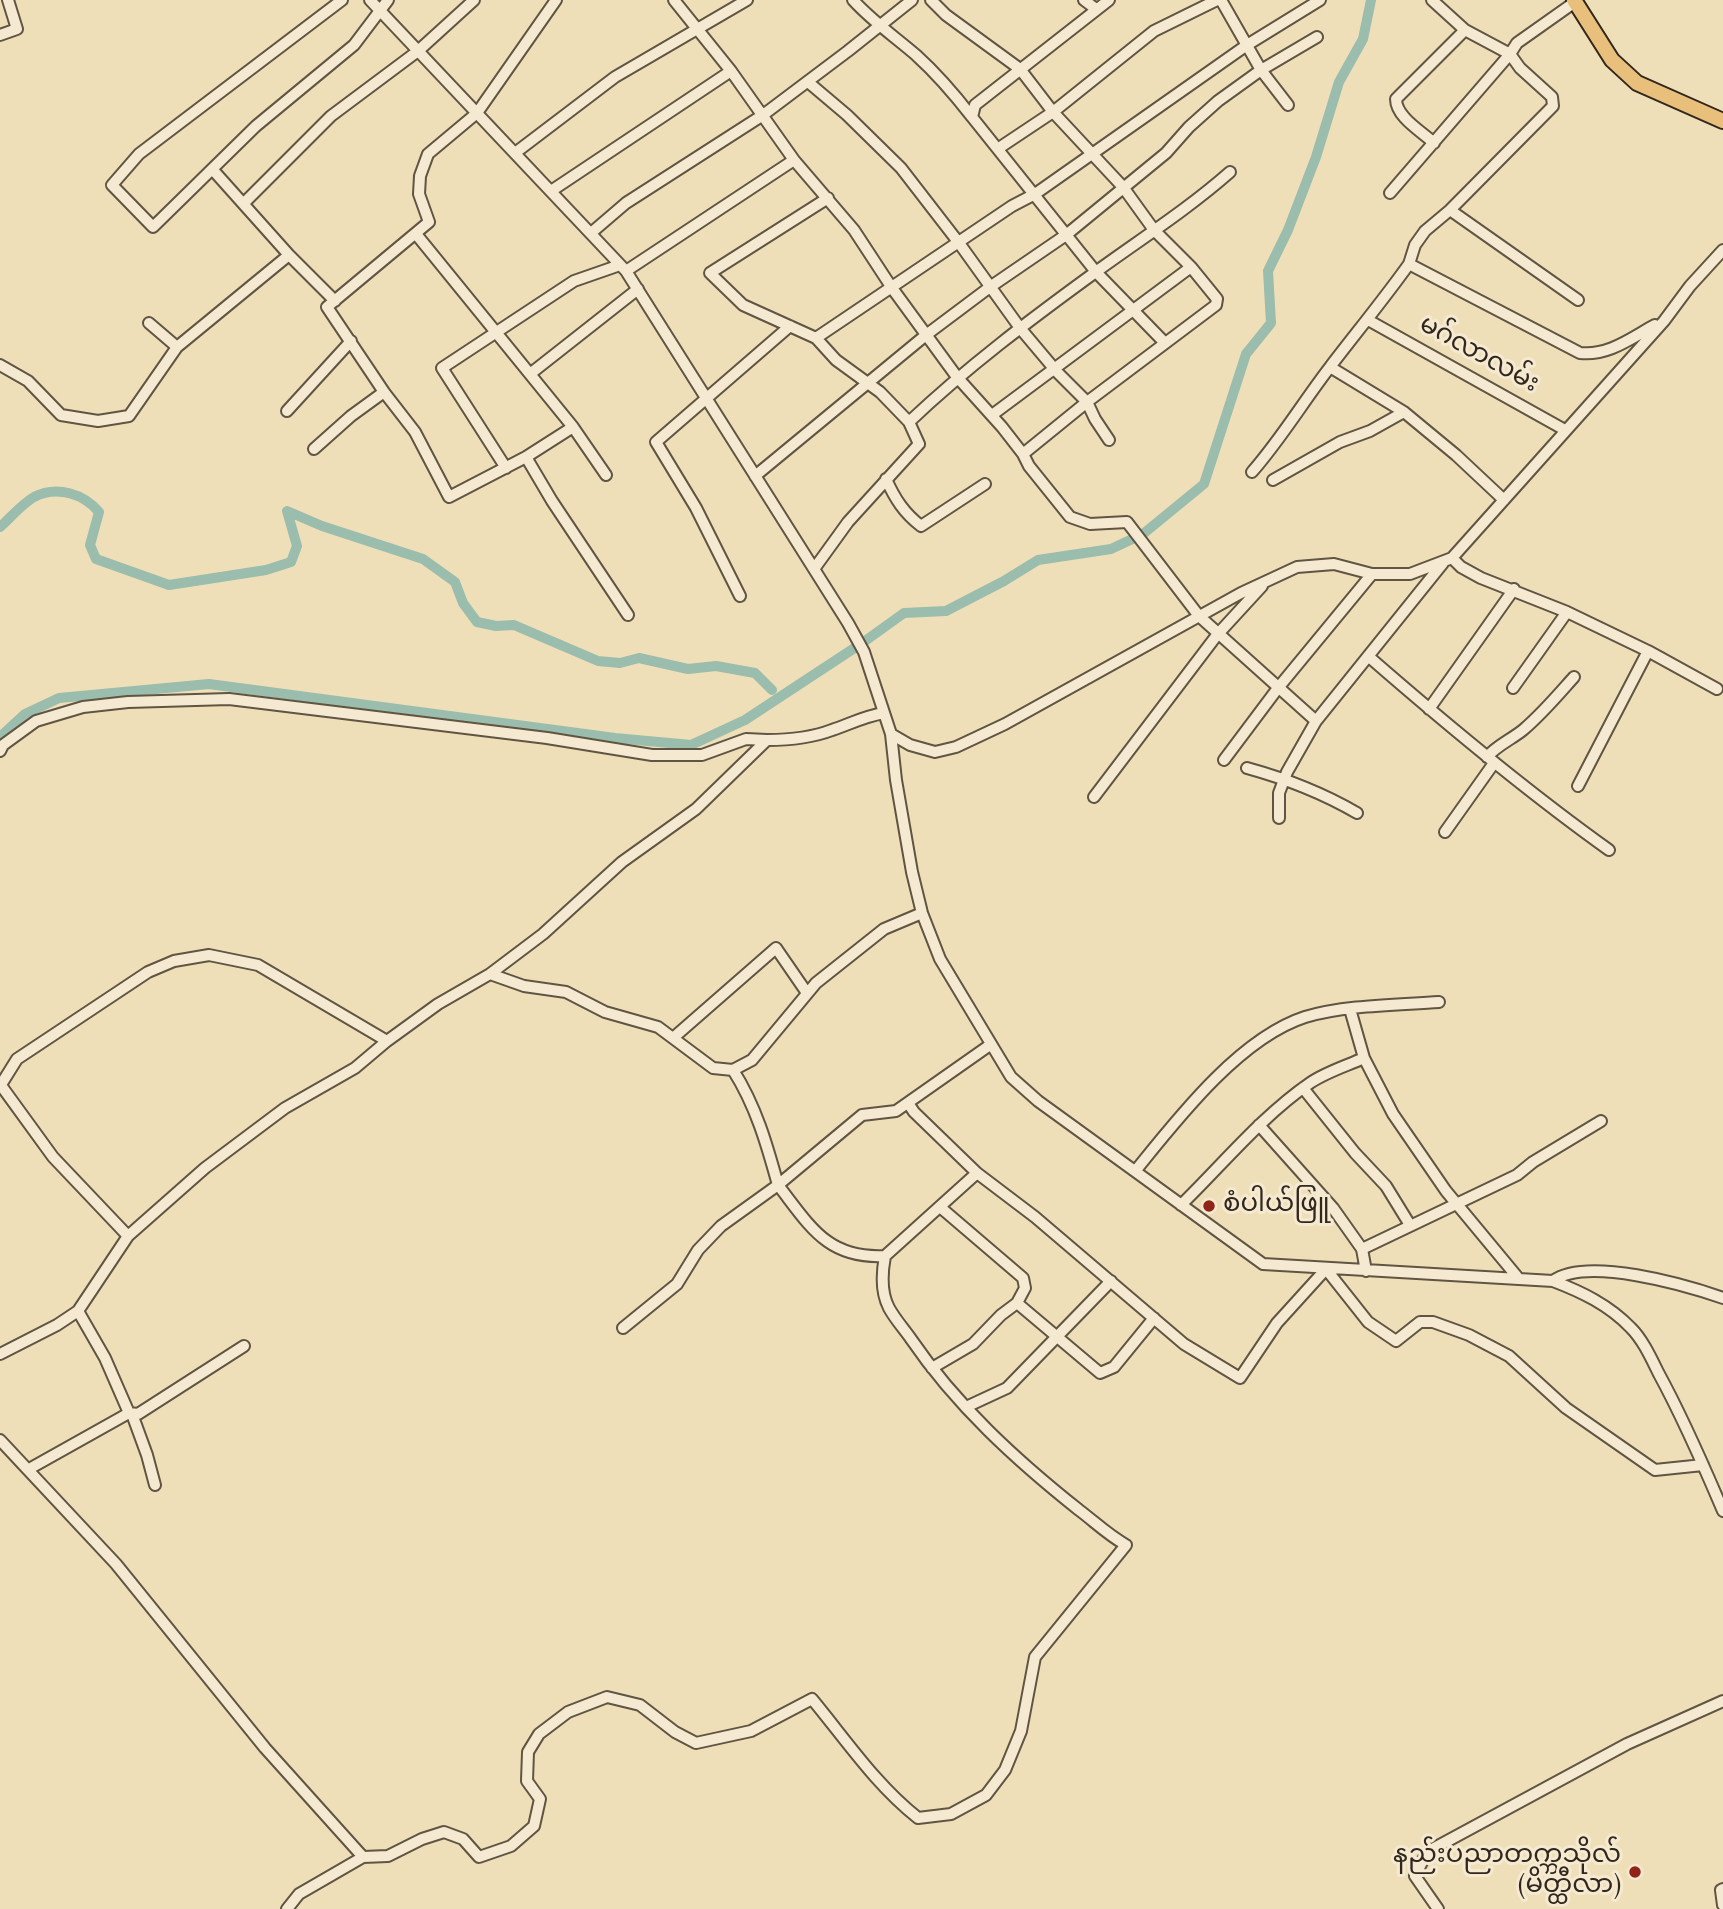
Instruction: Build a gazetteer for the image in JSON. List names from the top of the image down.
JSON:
{
  "streets": {
    "street": ["မဂ်လာလမ်း"]
  },
  "places": ["စံပါယ်ဖြူ", "နည်းပညာတက္ကသိုလ် (မိတ္ထီလာ)"]
}
